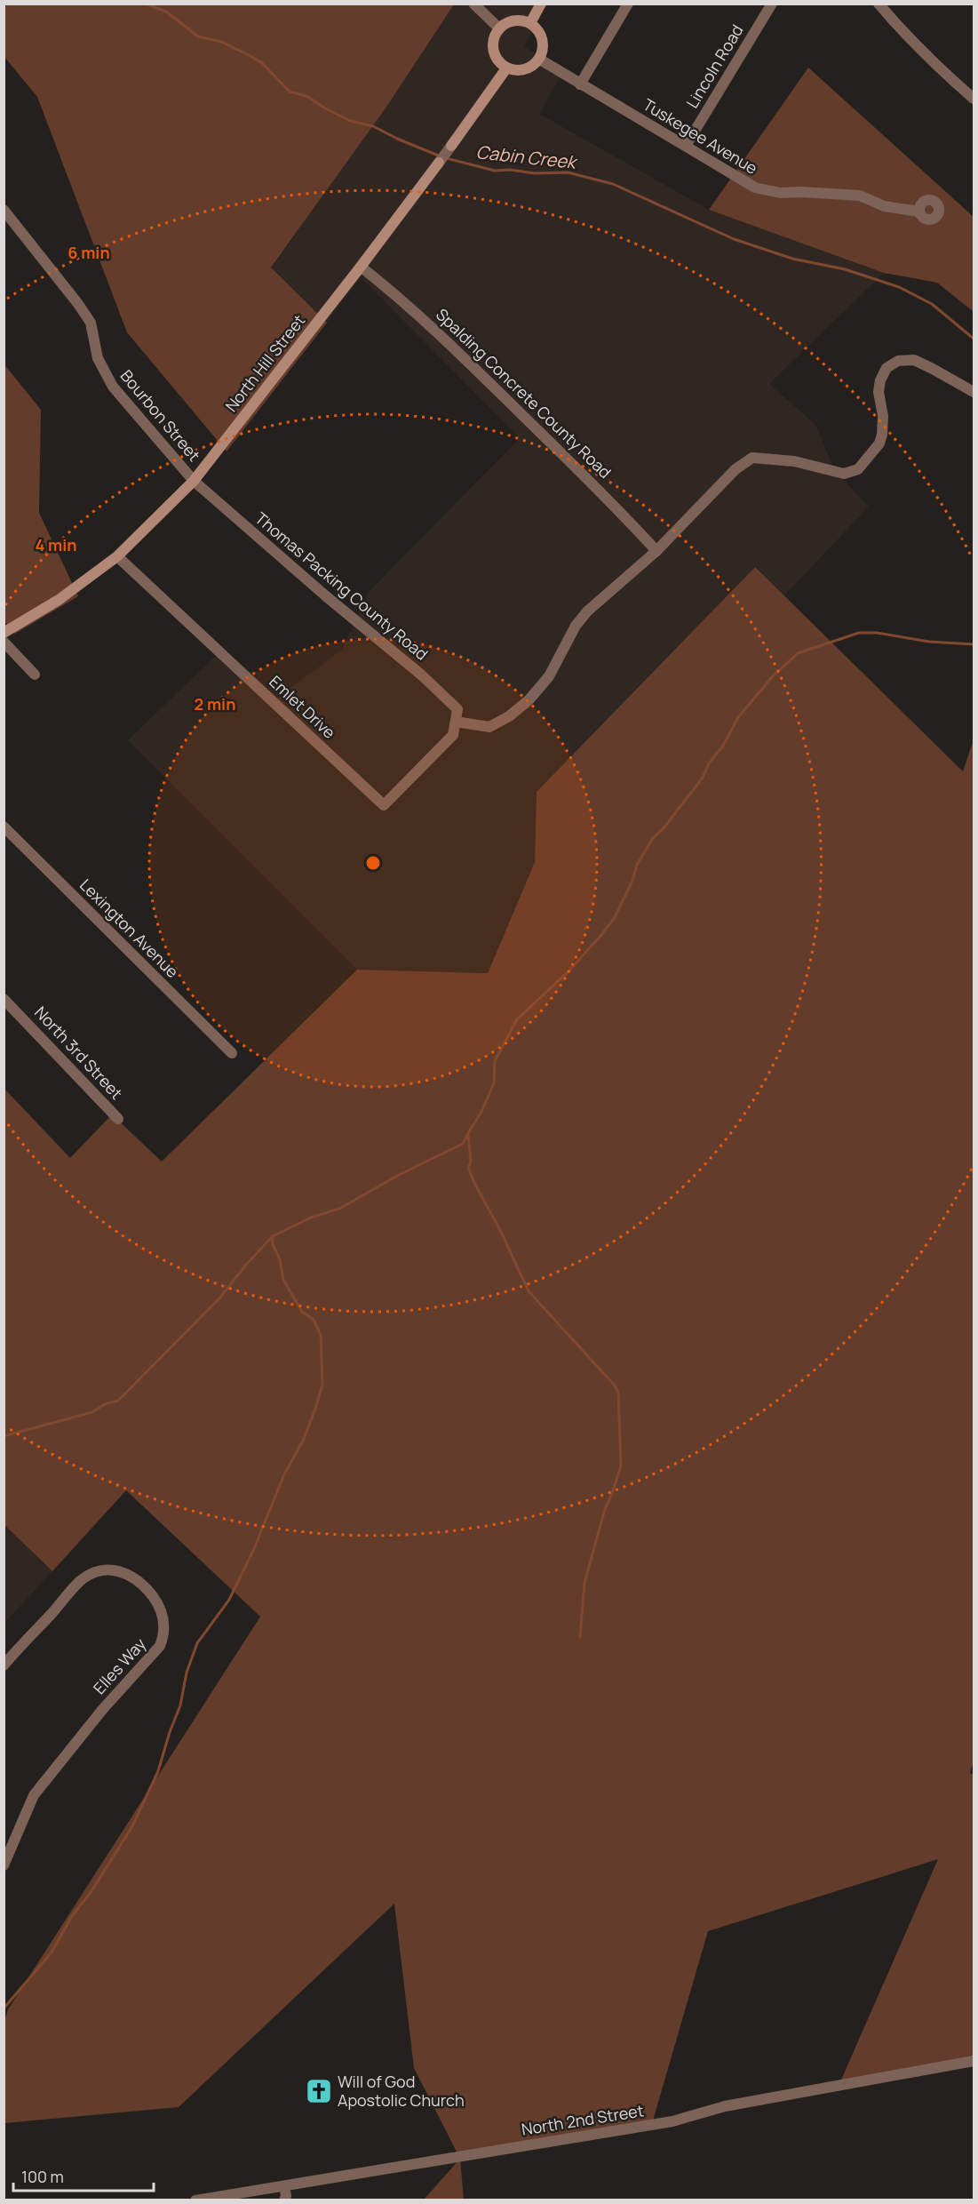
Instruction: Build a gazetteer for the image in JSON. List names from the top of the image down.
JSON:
{
  "streets": {
    "street": [
      "Lincoln Road",
      "Tuskegee Avenue",
      "North Hill Street",
      "Spalding Concrete County Road",
      "Bourbon Street",
      "Thomas Packing County Road",
      "Emlet Drive",
      "Lexington Avenue",
      "North 3rd Street",
      "Elles Way",
      "North 2nd Street"
    ]
  },
  "crossings": [
    ["Lincoln Road", "Tuskegee Avenue"],
    ["Tuskegee Avenue", "North Hill Street"],
    ["North Hill Street", "Spalding Concrete County Road"],
    ["North Hill Street", "Bourbon Street"],
    ["North Hill Street", "Thomas Packing County Road"],
    ["North Hill Street", "Emlet Drive"],
    ["Bourbon Street", "Thomas Packing County Road"],
    ["Thomas Packing County Road", "Emlet Drive"]
  ],
  "water": ["Cabin Creek"],
  "places": {
    "church": ["Will of God Apostolic Church"]
  },
  "scale_bar": "100 m",
  "rings": ["6 min", "4 min", "2 min"]
}
